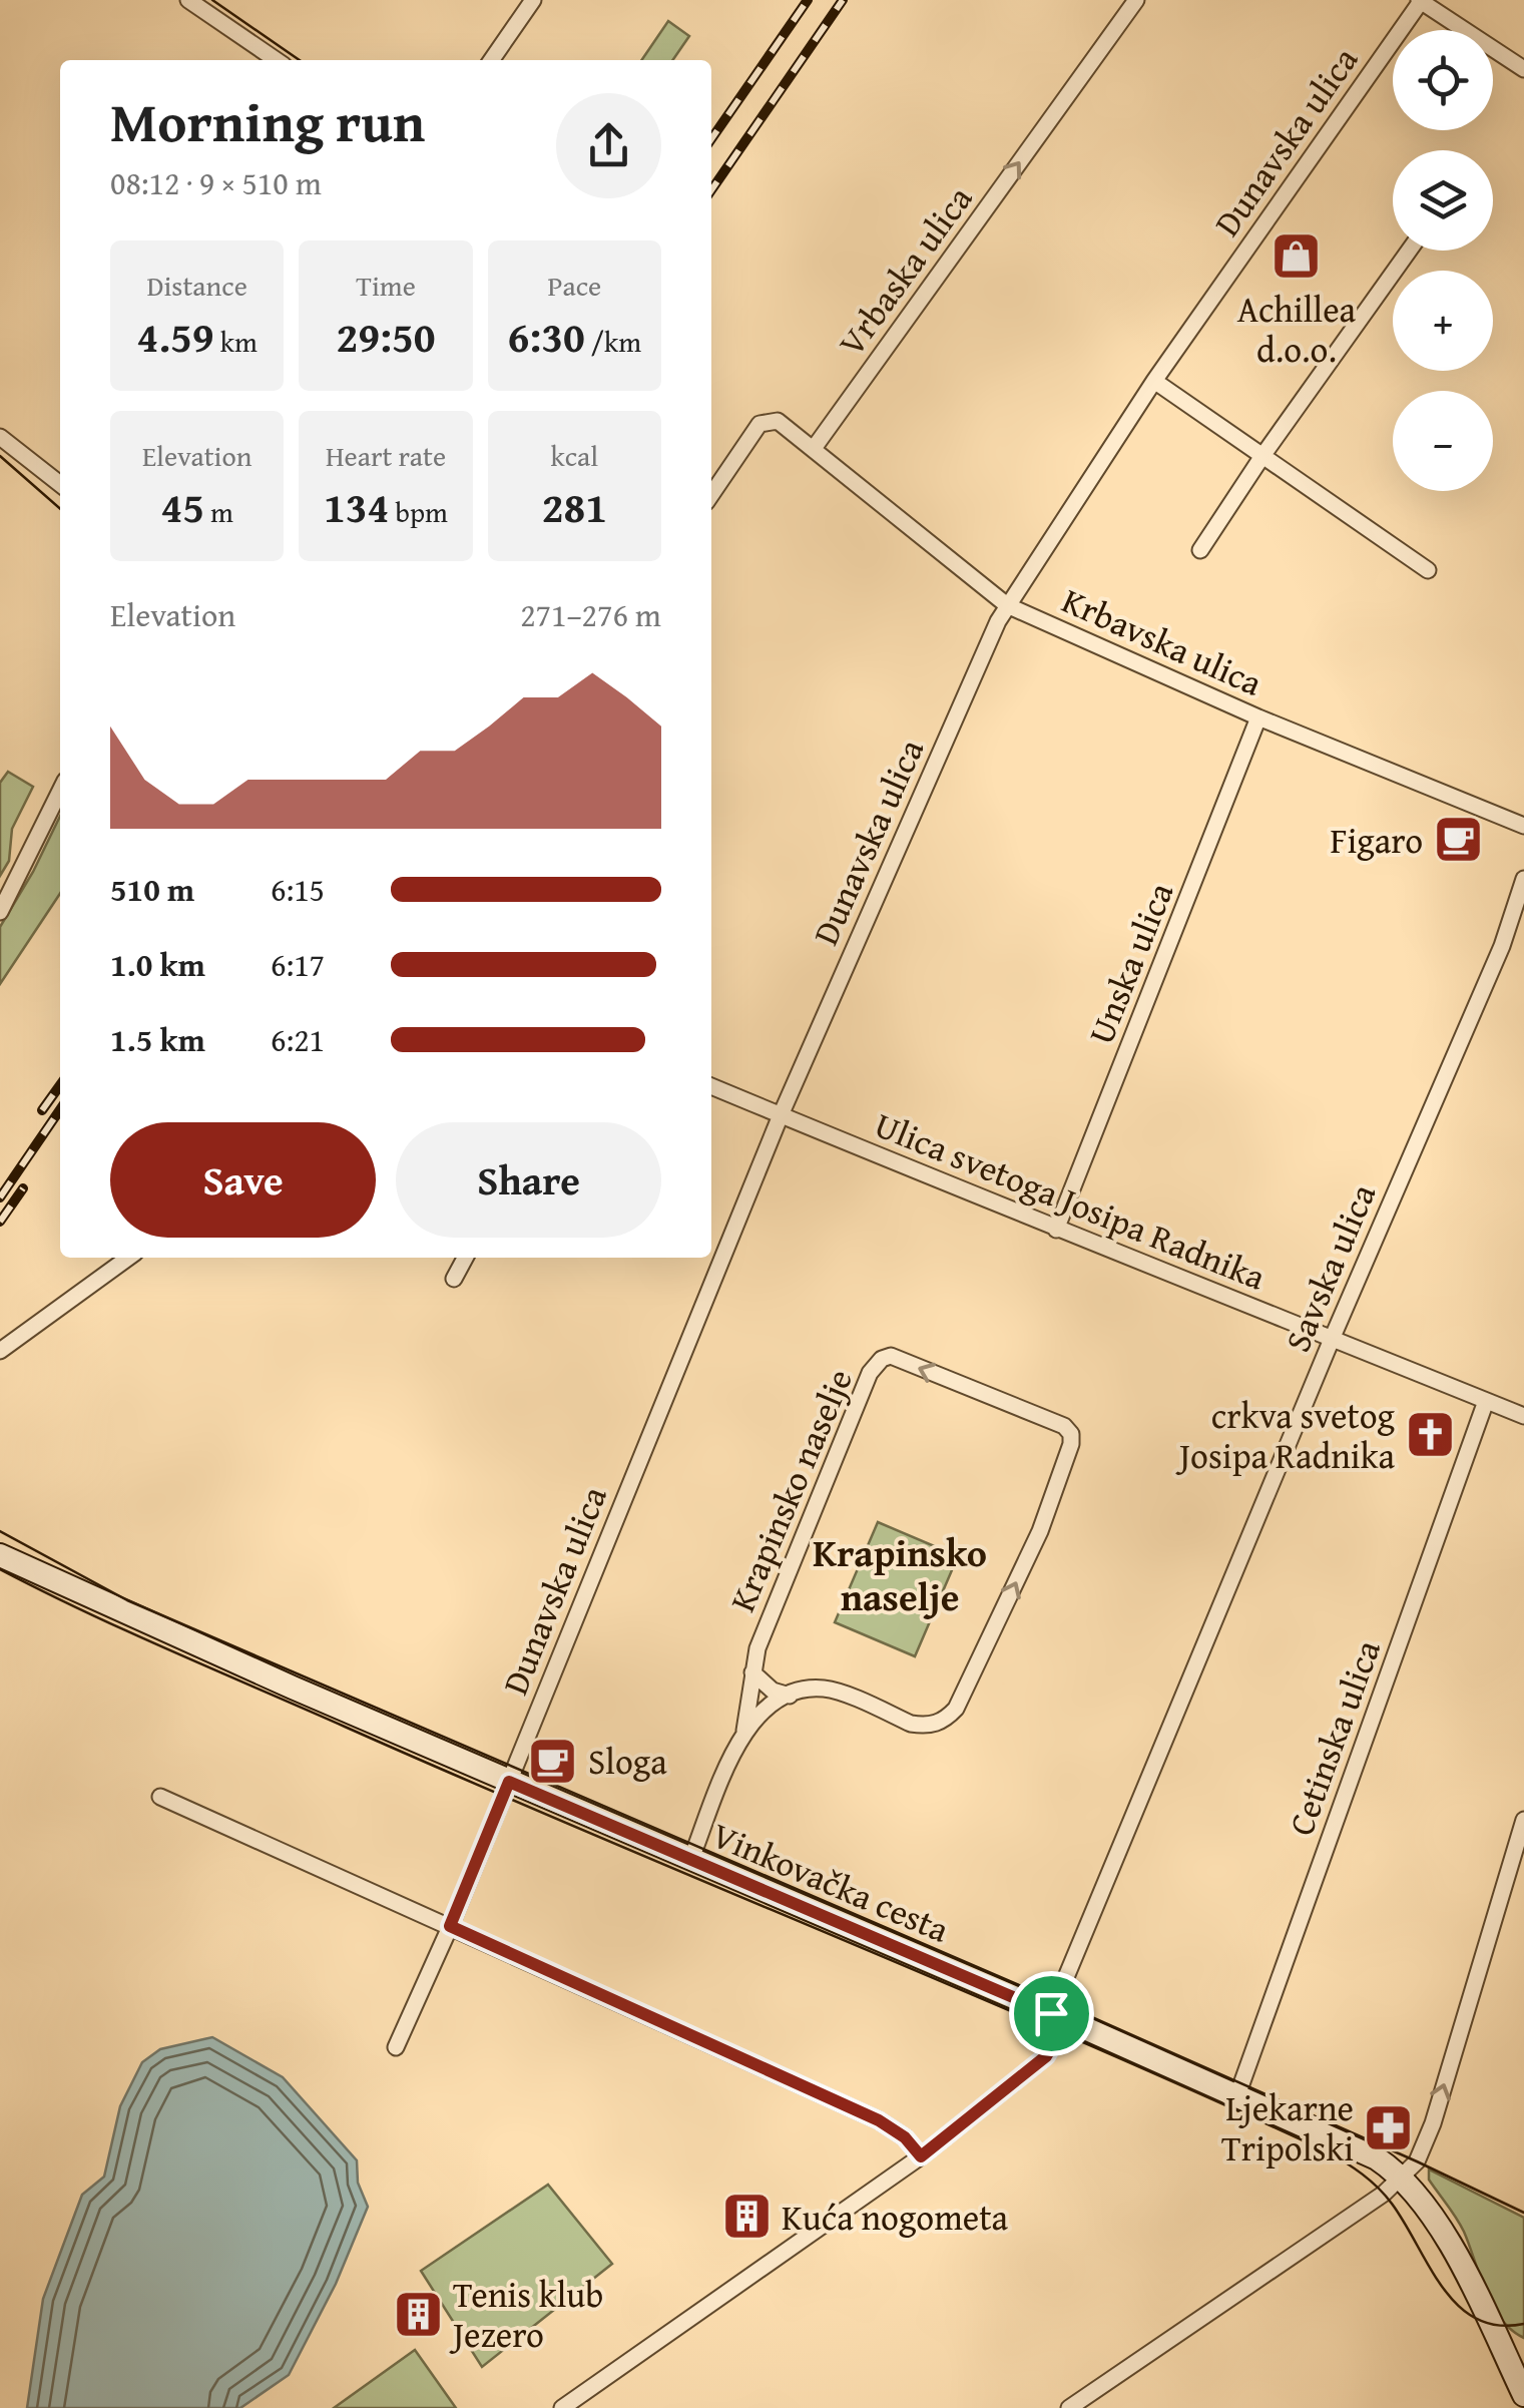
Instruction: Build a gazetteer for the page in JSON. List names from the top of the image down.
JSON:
{
  "streets": {
    "main road": ["Vinkovačka cesta"],
    "street": [
      "Dunavska ulica",
      "Vrbaska ulica",
      "Krbavska ulica",
      "Unska ulica",
      "Ulica svetoga Josipa Radnika",
      "Savska ulica",
      "Krapinsko naselje",
      "Cetinska ulica"
    ]
  },
  "crossings": [
    ["Dunavska ulica", "Krbavska ulica"],
    ["Dunavska ulica", "Ulica svetoga Josipa Radnika"],
    ["Dunavska ulica", "Vinkovačka cesta"],
    ["Vrbaska ulica", "Krbavska ulica"],
    ["Krbavska ulica", "Unska ulica"],
    ["Unska ulica", "Ulica svetoga Josipa Radnika"],
    ["Ulica svetoga Josipa Radnika", "Savska ulica"],
    ["Ulica svetoga Josipa Radnika", "Cetinska ulica"],
    ["Savska ulica", "Vinkovačka cesta"],
    ["Krapinsko naselje", "Vinkovačka cesta"],
    ["Cetinska ulica", "Vinkovačka cesta"]
  ],
  "one_way": ["Vrbaska ulica"],
  "districts": ["Krapinsko naselje"],
  "places": {
    "shop": ["Achillea d.o.o."],
    "cafe": ["Figaro", "Sloga"],
    "church": ["crkva svetog Josipa Radnika"],
    "pharmacy": ["Ljekarne Tripolski"],
    "building": ["Kuća nogometa", "Tenis klub Jezero"]
  },
  "page": {
    "map_buttons": ["+", "−"],
    "heading": ["Morning run", "08:12 · 9 × 510 m"],
    "stats": [
      ["Distance", "4.59 km"],
      ["Time", "29:50"],
      ["Pace", "6:30 /km"],
      ["Elevation", "45 m"],
      ["Heart rate", "134 bpm"],
      ["kcal", "281"]
    ],
    "chart": ["Elevation", "271–276 m"],
    "list": [
      {
        "name": "510 m",
        "note": "6:15"
      },
      {
        "name": "1.0 km",
        "note": "6:17"
      },
      {
        "name": "1.5 km",
        "note": "6:21"
      }
    ],
    "buttons": ["Save", "Share"]
  }
}
